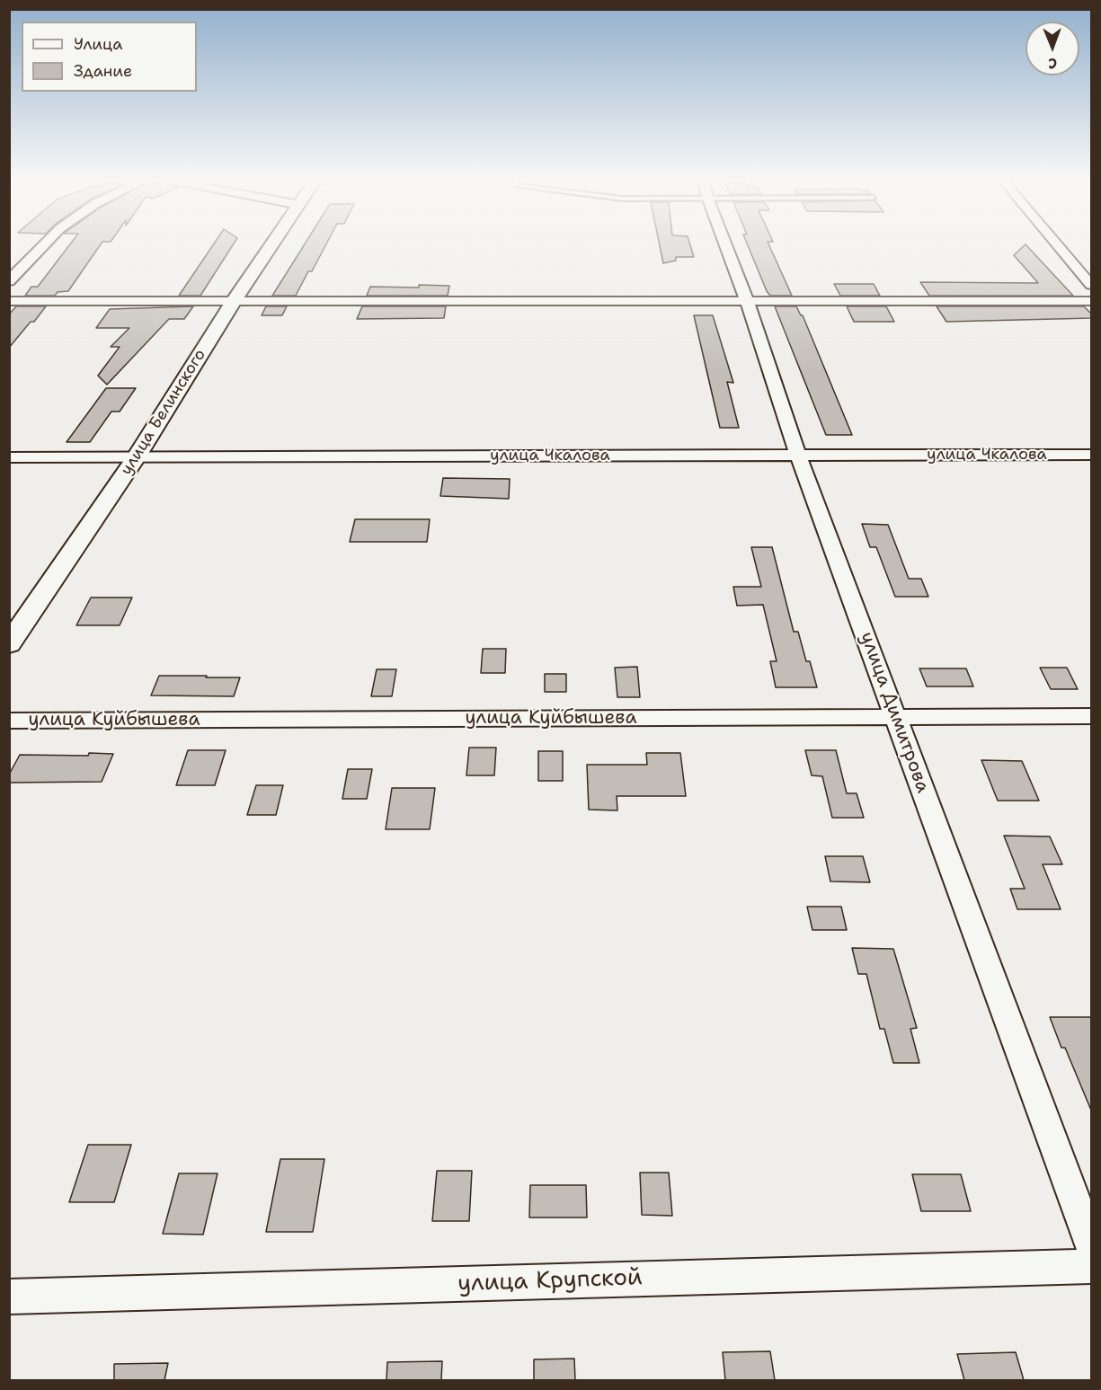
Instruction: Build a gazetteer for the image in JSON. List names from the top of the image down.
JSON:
{
  "streets": {
    "street": [
      "улица Белинского",
      "улица Чкалова",
      "улица Димитрова",
      "улица Куйбышева",
      "улица Крупской"
    ]
  },
  "crossings": [
    ["улица Белинского", "улица Чкалова"],
    ["улица Чкалова", "улица Димитрова"],
    ["улица Димитрова", "улица Куйбышева"]
  ],
  "legend": ["Улица", "Здание"],
  "north": "bottom"
}
